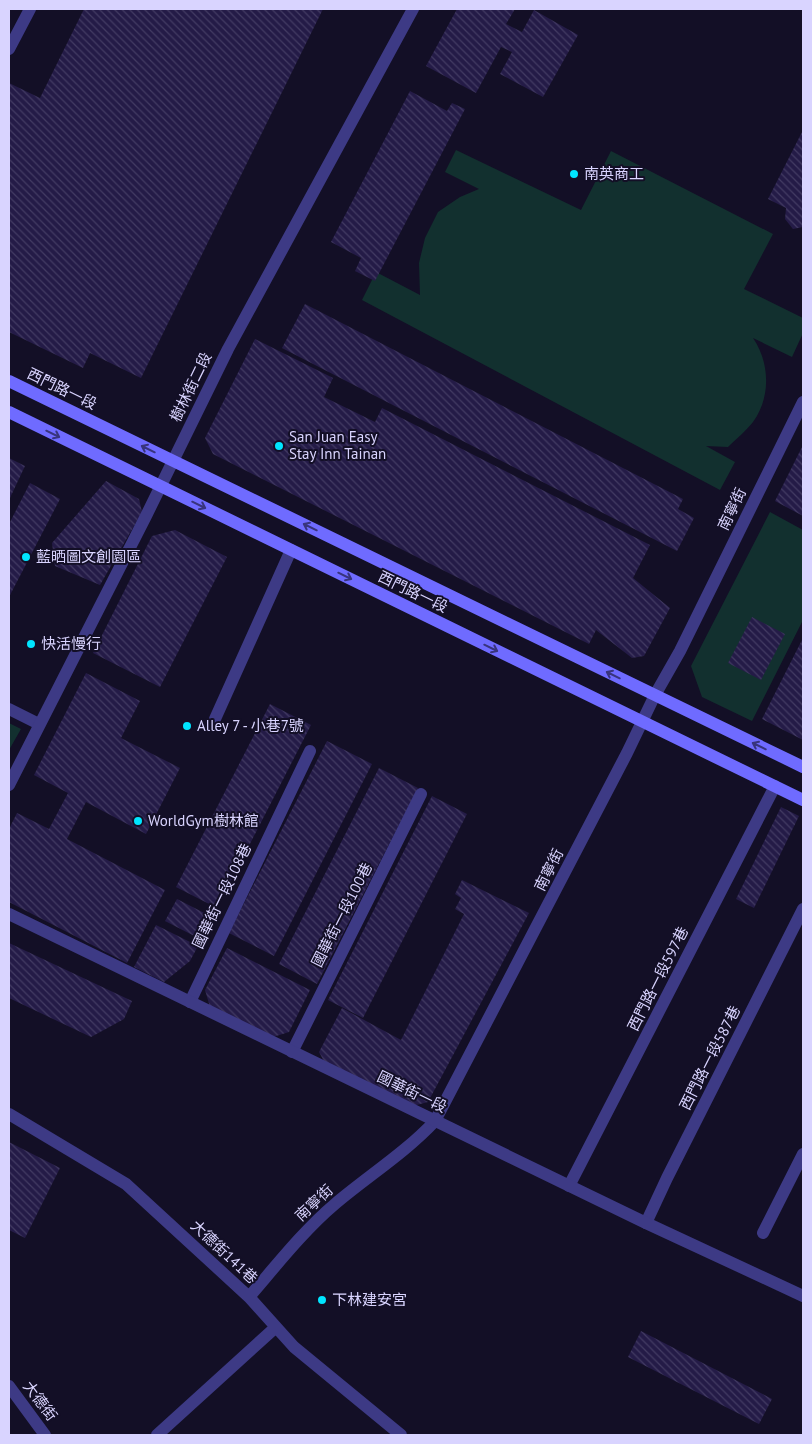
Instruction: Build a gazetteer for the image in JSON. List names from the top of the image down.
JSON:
{
  "streets": {
    "street": [
      "樹林街二段",
      "西門路一段",
      "南寧街",
      "國華街一段108巷",
      "國華街一段100巷",
      "西門路一段597巷",
      "西門路一段587巷",
      "國華街一段",
      "大德街141巷",
      "大德街"
    ]
  },
  "crossings": [
    ["樹林街二段", "西門路一段"],
    ["西門路一段", "南寧街"],
    ["西門路一段", "西門路一段597巷"],
    ["南寧街", "國華街一段"],
    ["南寧街", "大德街141巷"],
    ["國華街一段108巷", "國華街一段"],
    ["國華街一段100巷", "國華街一段"],
    ["西門路一段597巷", "國華街一段"],
    ["西門路一段587巷", "國華街一段"]
  ],
  "places": [
    "南英商工",
    "San Juan Easy Stay Inn Tainan",
    "藍晒圖文創園區",
    "快活慢行",
    "Alley 7 - 小巷7號",
    "WorldGym樹林館",
    "下林建安宮"
  ]
}
